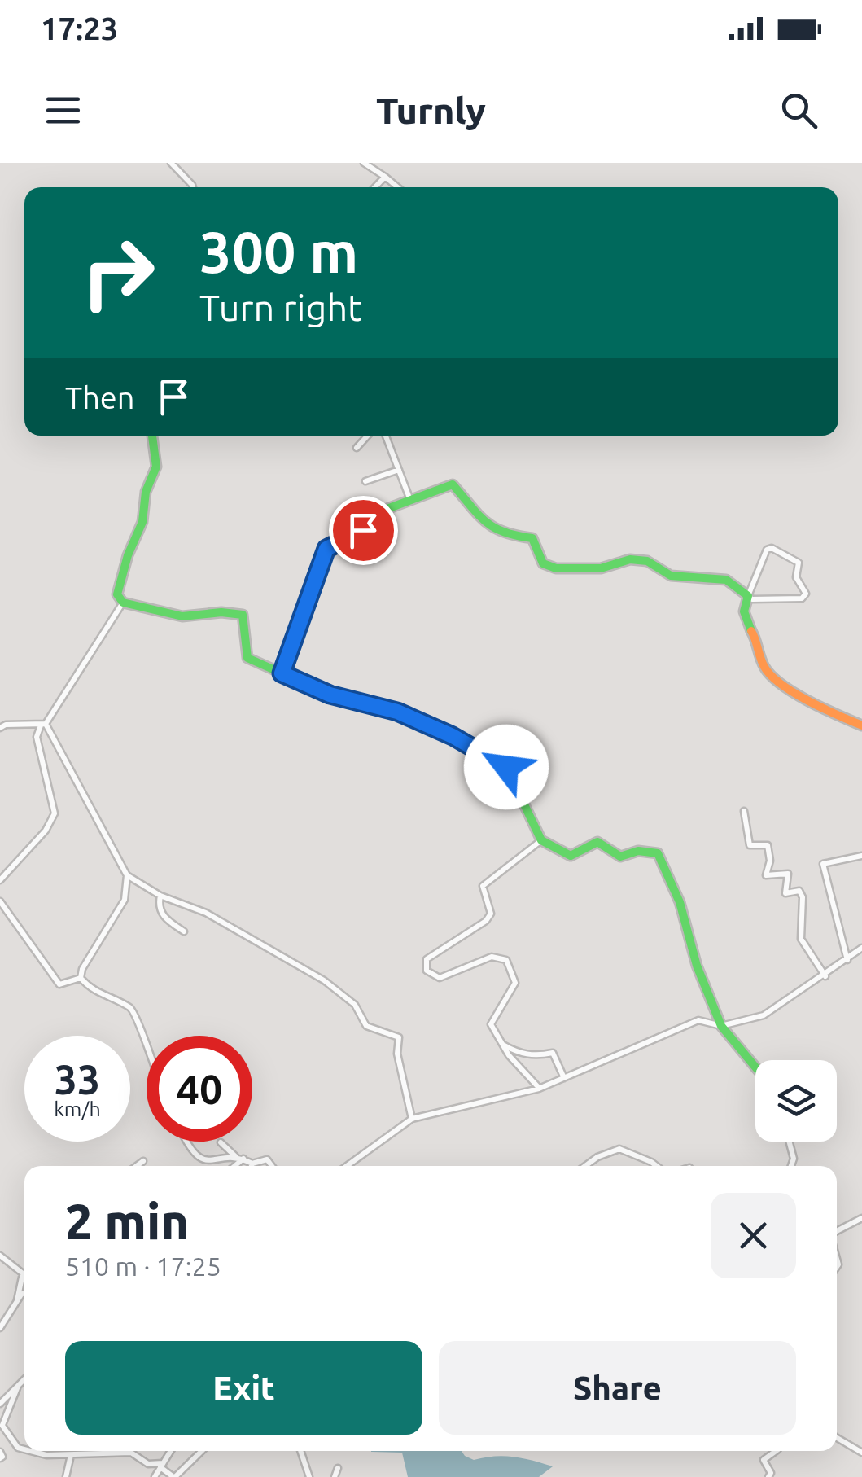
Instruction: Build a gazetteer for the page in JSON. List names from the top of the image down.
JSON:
{
  "page": {
    "status": "17:23",
    "header": "Turnly",
    "turn": ["300 m", "Turn right"],
    "then": "Then",
    "speed": "33 km/h",
    "limit": "40",
    "heading": ["2 min", "510 m · 17:25"],
    "buttons": ["Exit", "Share"]
  }
}
